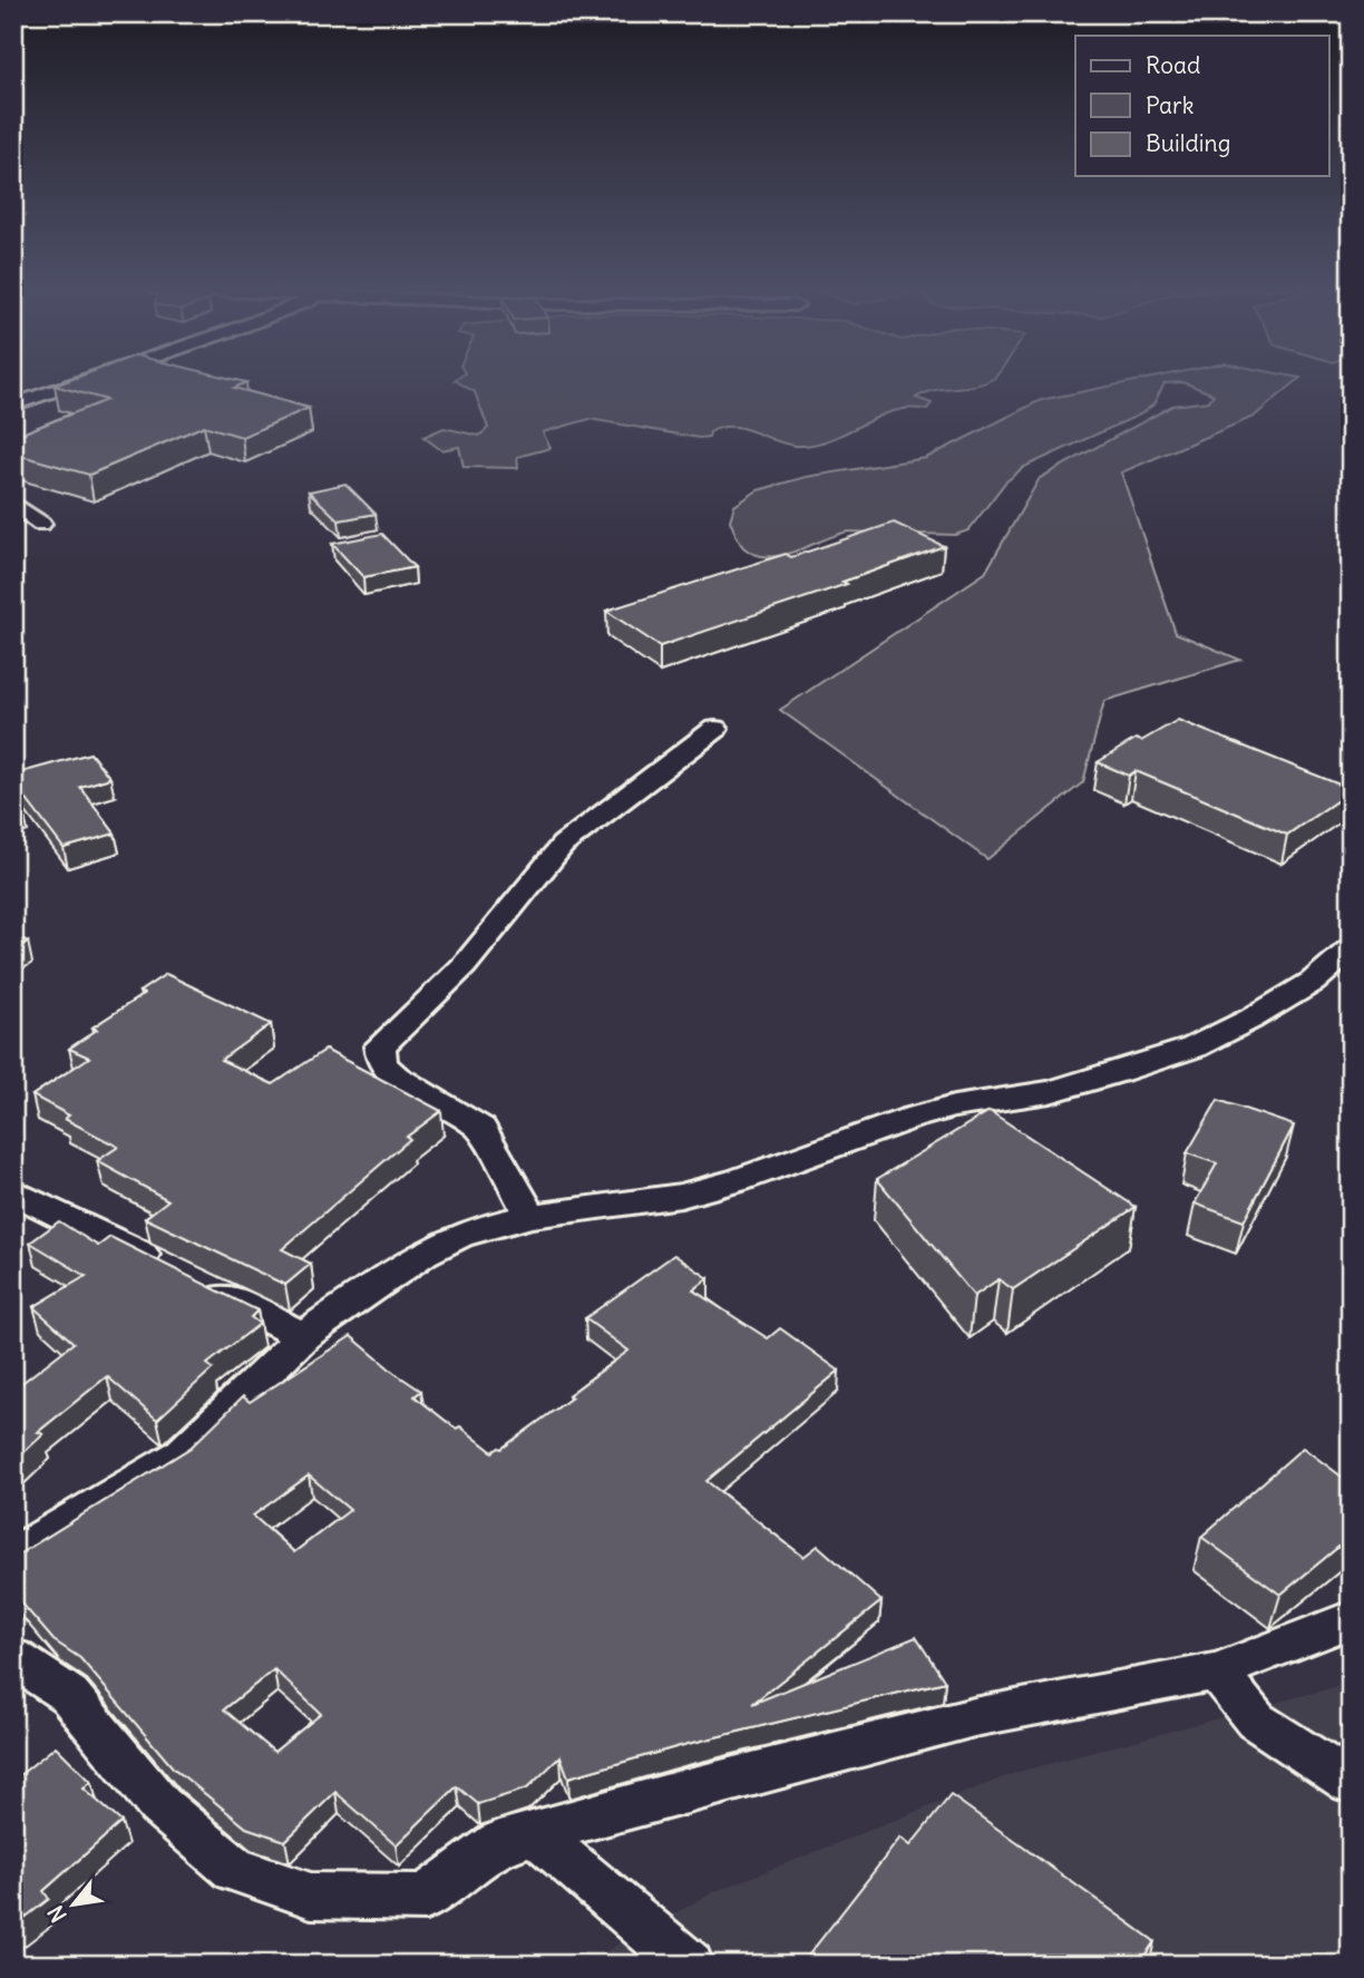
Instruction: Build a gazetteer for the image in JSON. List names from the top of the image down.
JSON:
{
  "legend": ["Road", "Park", "Building"],
  "north": "bottom left"
}
